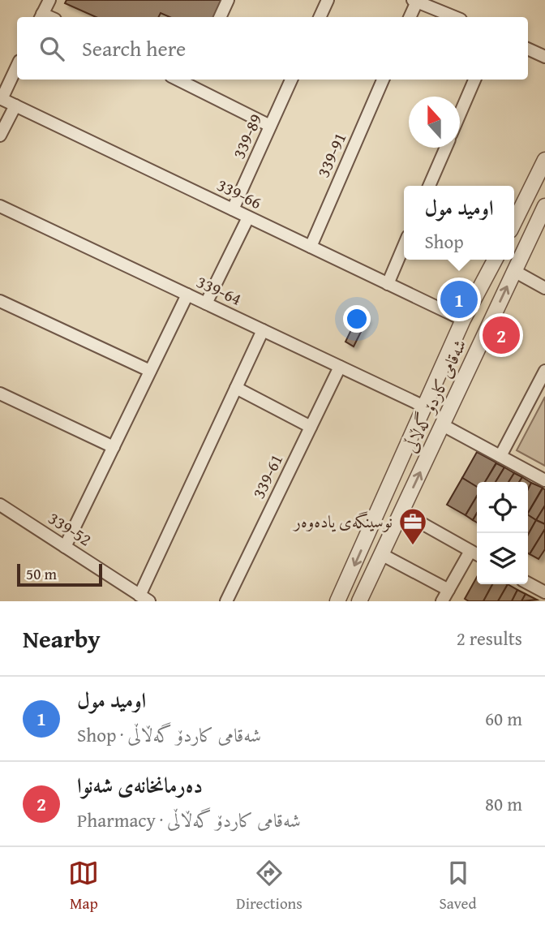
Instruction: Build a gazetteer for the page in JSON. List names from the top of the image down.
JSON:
{
  "streets": {
    "street": [
      "339-89",
      "339-91",
      "339-66",
      "339-64",
      "شەقامی کاردۆ گەڵاڵی",
      "339-61",
      "339-52"
    ]
  },
  "crossings": [
    ["339-89", "339-66"],
    ["339-91", "339-66"],
    ["339-66", "شەقامی کاردۆ گەڵاڵی"],
    ["339-64", "شەقامی کاردۆ گەڵاڵی"],
    ["339-64", "339-61"]
  ],
  "places": {
    "office": ["نوسینگەی یادەوەر"]
  },
  "scale_bar": "50 m",
  "north": "top",
  "page": {
    "search": "Search here",
    "popup": ["اوميد مول", "Shop"],
    "pins": ["1", "2"],
    "scale": "50 m",
    "heading": ["Nearby", "2 results"],
    "list": [
      {
        "mark": "1",
        "name": "اوميد مول",
        "note": "Shop · شەقامی کاردۆ گەڵاڵی",
        "value": "60 m"
      },
      {
        "mark": "2",
        "name": "دەرمانخانەی شەنوا",
        "note": "Pharmacy · شەقامی کاردۆ گەڵاڵی",
        "value": "80 m"
      }
    ],
    "nav": ["Map", "Directions", "Saved"]
  }
}
